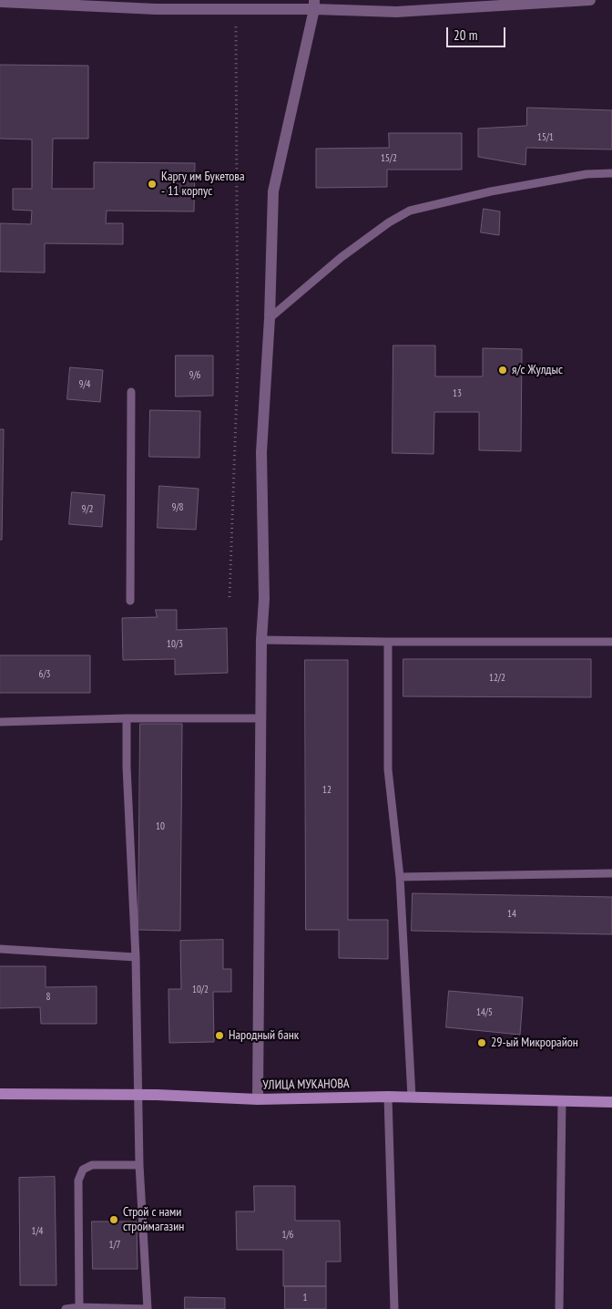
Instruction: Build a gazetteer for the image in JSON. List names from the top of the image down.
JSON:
{
  "streets": {
    "main road": ["УЛИЦА МУКАНОВА"]
  },
  "places": [
    "Каргу им Букетова - 11 корпус",
    "я/c Жулдыс",
    "Народный банк",
    "29-ый Микрорайон",
    "Строй с нами строймагазин"
  ],
  "house_numbers": [
    "15/1",
    "15/2",
    "9/6",
    "9/4",
    "13",
    "9/8",
    "9/2",
    "10/3",
    "6/3",
    "12/2",
    "12",
    "10",
    "14",
    "10/2",
    "8",
    "14/5",
    "1/4",
    "1/6",
    "1/7",
    "1"
  ],
  "scale_bar": "20 m"
}
